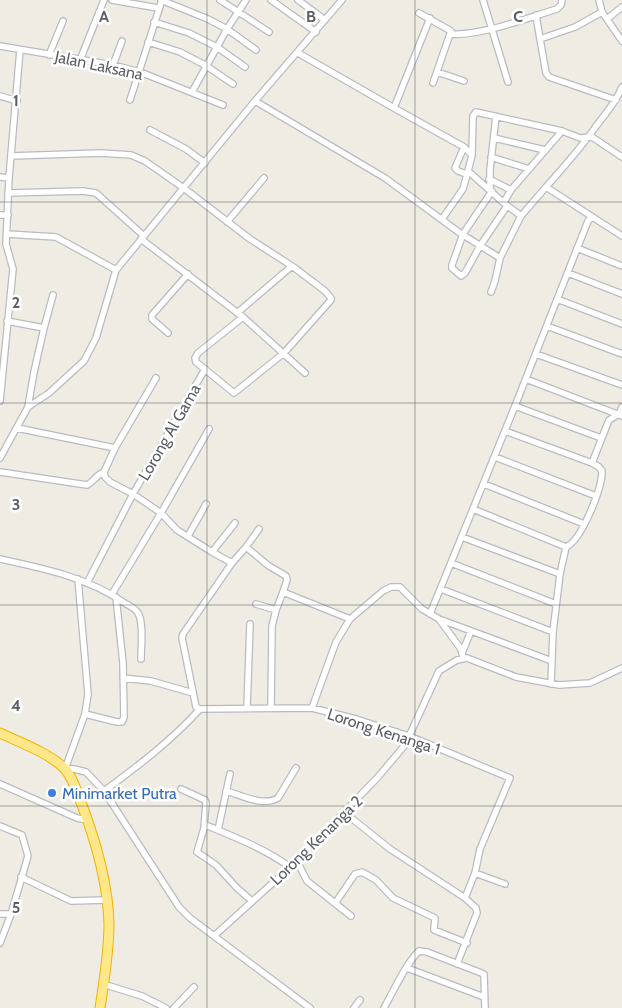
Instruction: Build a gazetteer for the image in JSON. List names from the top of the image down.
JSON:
{
  "streets": {
    "street": [
      "Jalan Laksana",
      "Lorong Al Gama",
      "Lorong Kenanga 1",
      "Lorong Kenanga 2"
    ]
  },
  "crossings": [
    ["Lorong Kenanga 1", "Lorong Kenanga 2"]
  ],
  "places": ["Minimarket Putra"],
  "grid": {
    "columns": ["A", "B", "C"],
    "rows": [
      "1",
      "2",
      "3",
      "4",
      "5"
    ]
  }
}
